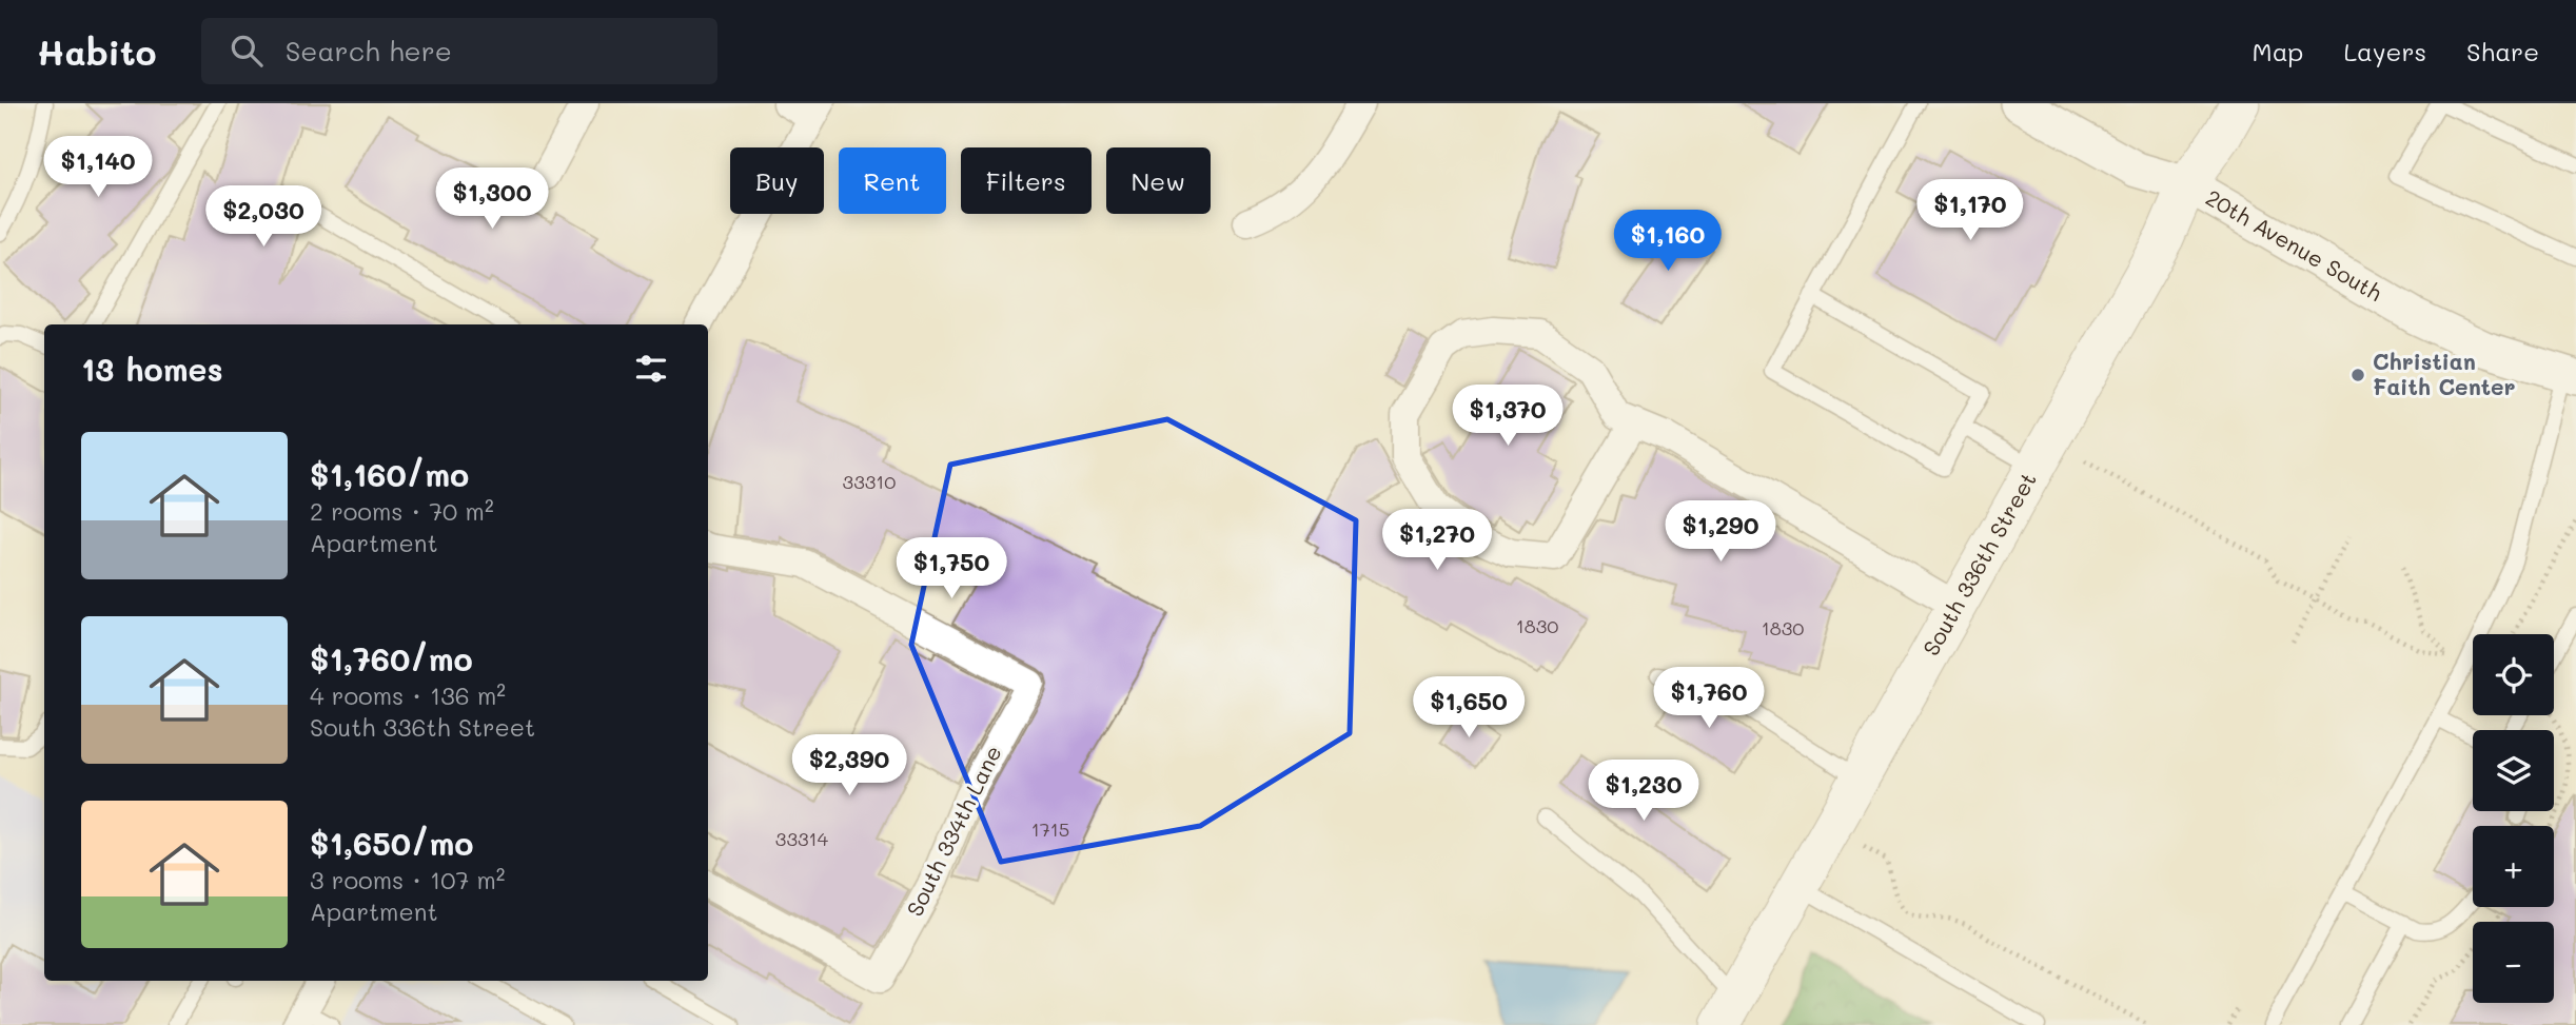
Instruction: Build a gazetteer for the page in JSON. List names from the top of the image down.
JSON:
{
  "streets": {
    "main road": ["South 336th Street"],
    "street": ["20th Avenue South", "South 334th Lane"]
  },
  "crossings": [
    ["20th Avenue South", "South 336th Street"]
  ],
  "places": ["Christian Faith Center"],
  "house_numbers": [
    "33310",
    "1830",
    "1830",
    "1715",
    "33314"
  ],
  "page": {
    "header": "Habito",
    "search": "Search here",
    "nav": ["Map", "Layers", "Share"],
    "price": [
      "$1,140",
      "$1,300",
      "$1,170",
      "$2,030",
      "$1,160",
      "$1,370",
      "$1,290",
      "$1,270",
      "$1,750",
      "$1,760",
      "$1,650",
      "$2,390",
      "$1,230"
    ],
    "chip": [
      "Buy",
      "Rent",
      "Filters",
      "New"
    ],
    "heading": "13 homes",
    "list": [
      {
        "name": "$1,160/mo",
        "note": "2 rooms · 70 m² · Apartment"
      },
      {
        "name": "$1,760/mo",
        "note": "4 rooms · 136 m² · South 336th Street"
      },
      {
        "name": "$1,650/mo",
        "note": "3 rooms · 107 m² · Apartment"
      }
    ],
    "map_buttons": ["+", "−"]
  }
}
